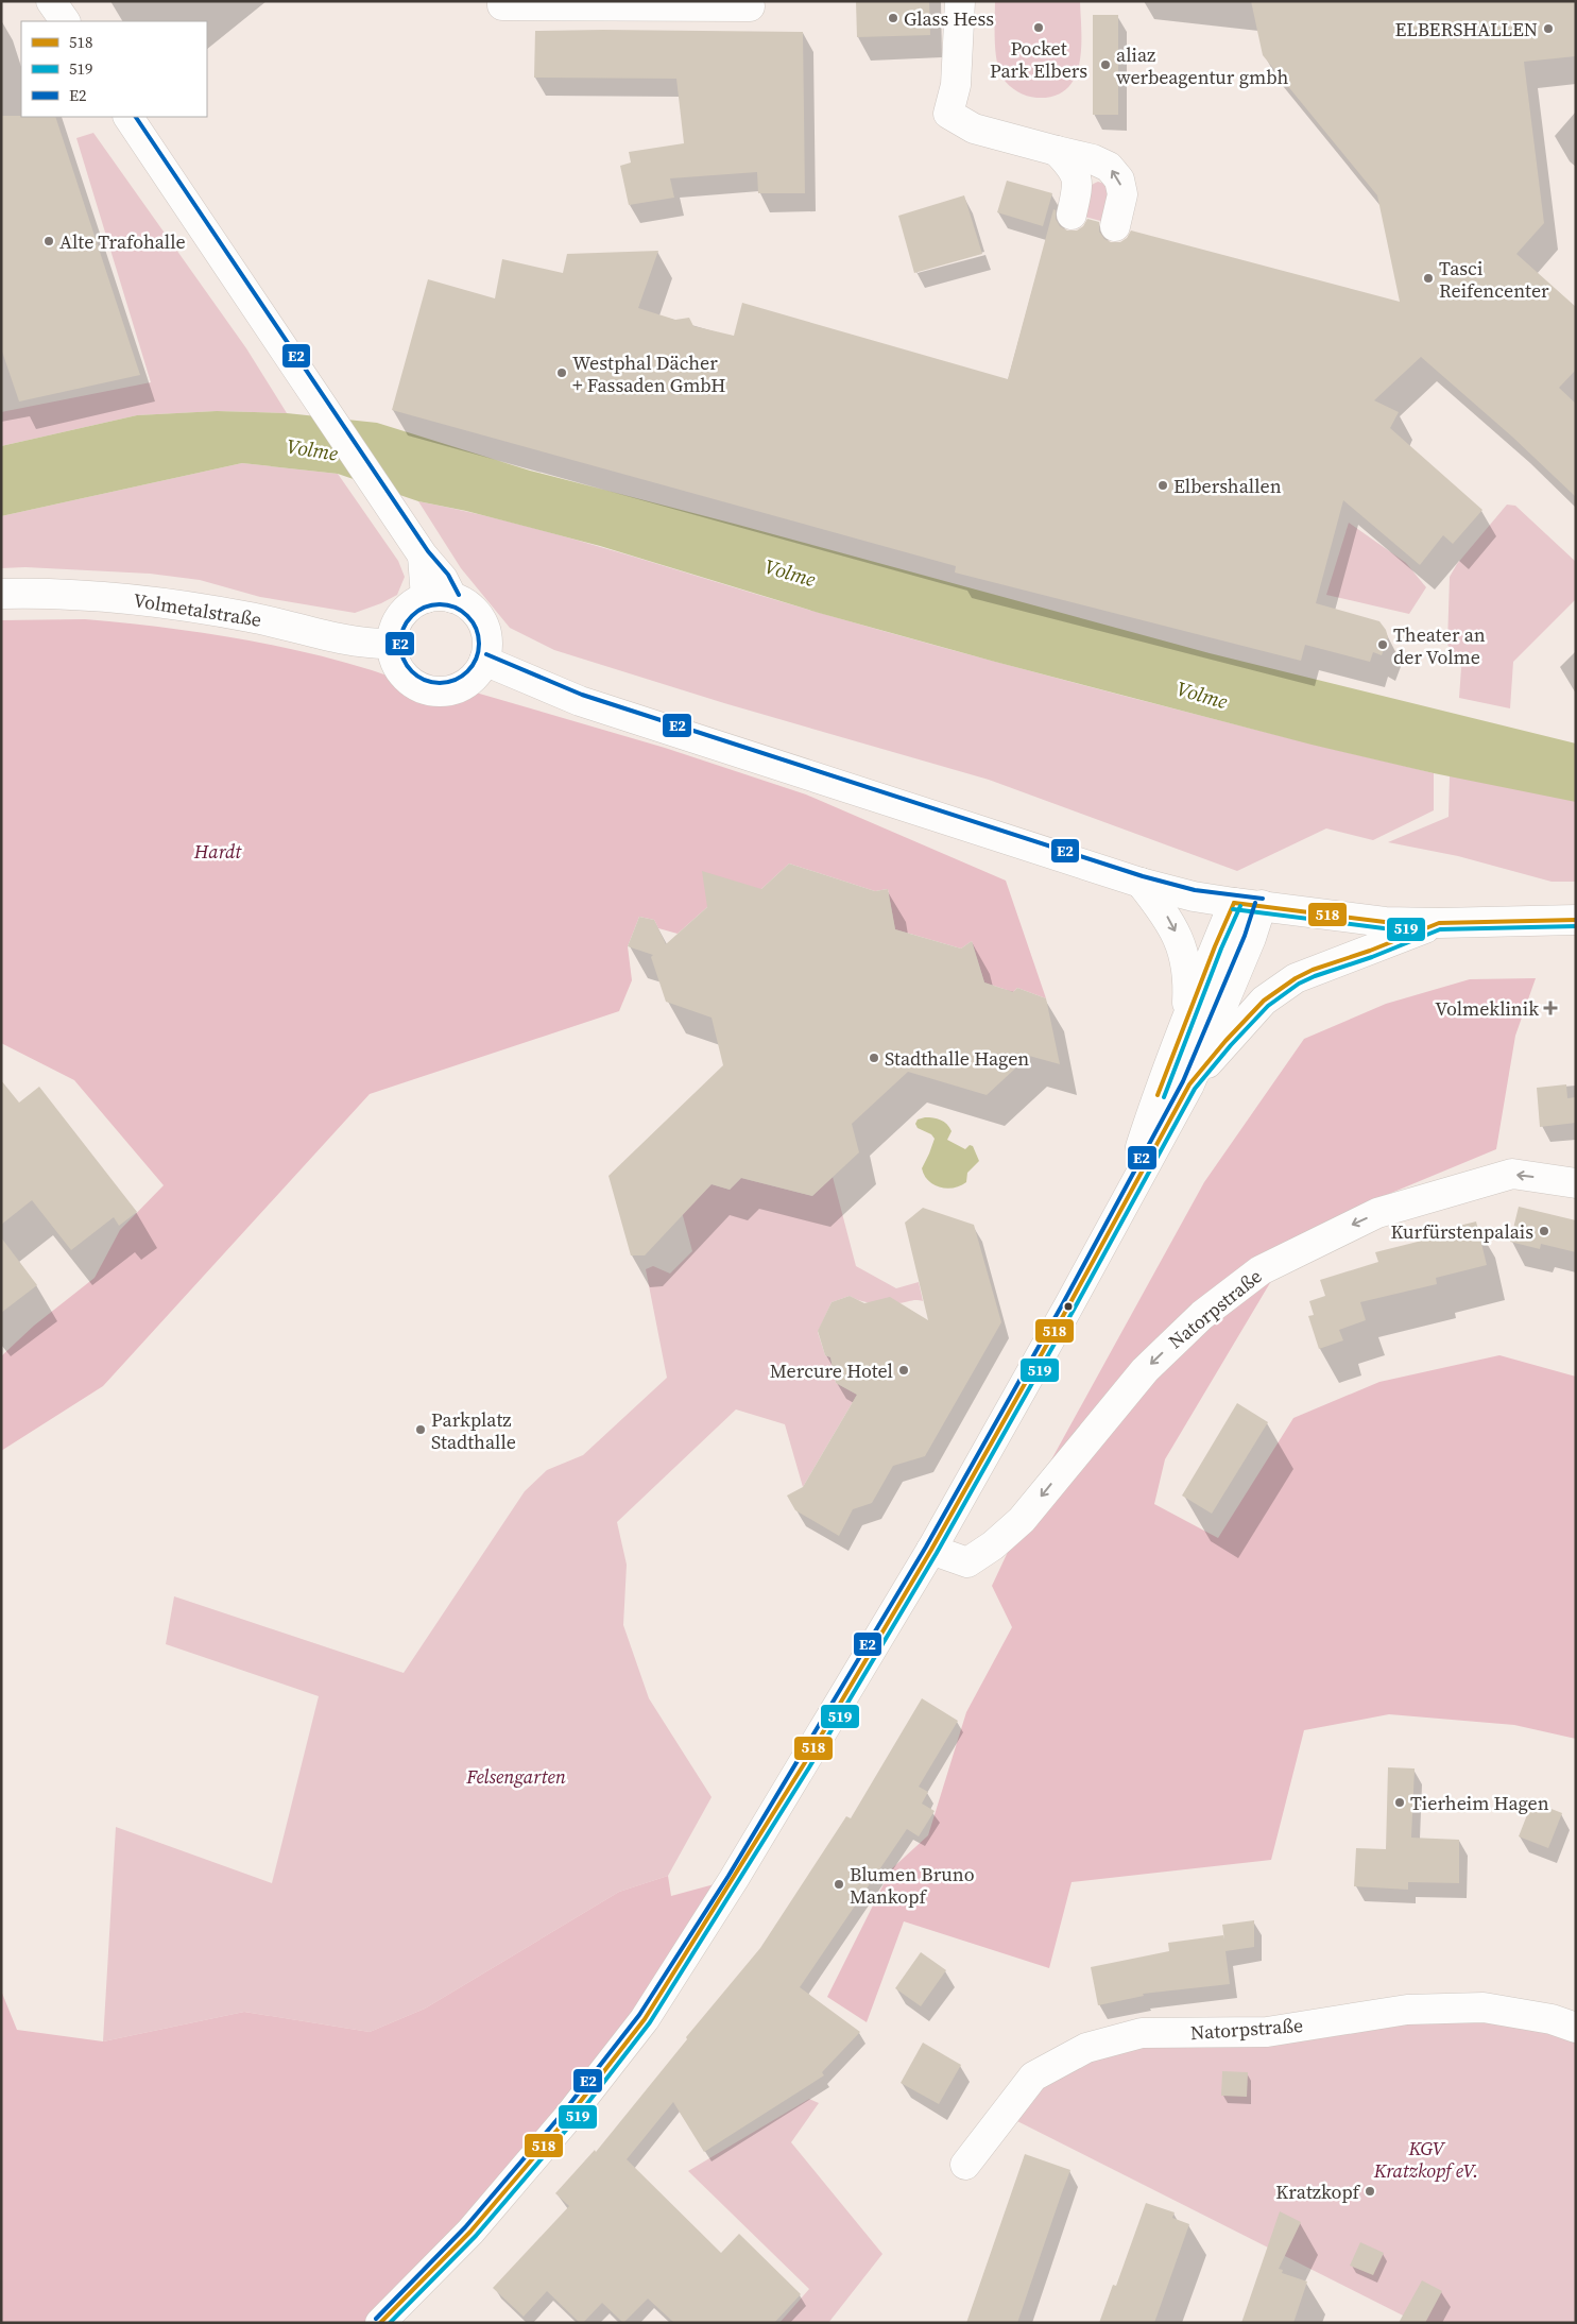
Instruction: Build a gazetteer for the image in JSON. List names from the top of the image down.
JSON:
{
  "streets": {
    "main road": ["Volmetalstraße", "Natorpstraße"]
  },
  "water": ["Volme"],
  "parks": ["Hardt", "Felsengarten", "KGV Kratzkopf eV."],
  "places": {
    "other": [
      "Glass Hess",
      "Pocket Park Elbers",
      "ELBERSHALLEN",
      "aliaz werbeagentur gmbh",
      "Alte Trafohalle",
      "Tasci Reifencenter",
      "Westphal Dächer + Fassaden GmbH",
      "Elbershallen",
      "Theater an der Volme",
      "Stadthalle Hagen",
      "Kurfürstenpalais",
      "Mercure Hotel",
      "Parkplatz Stadthalle",
      "Tierheim Hagen",
      "Blumen Bruno Mankopf",
      "Kratzkopf"
    ],
    "health": ["Volmeklinik"]
  },
  "lines": ["transit line E2", "transit line 518", "transit line 519"],
  "legend": ["518", "519", "E2"]
}
